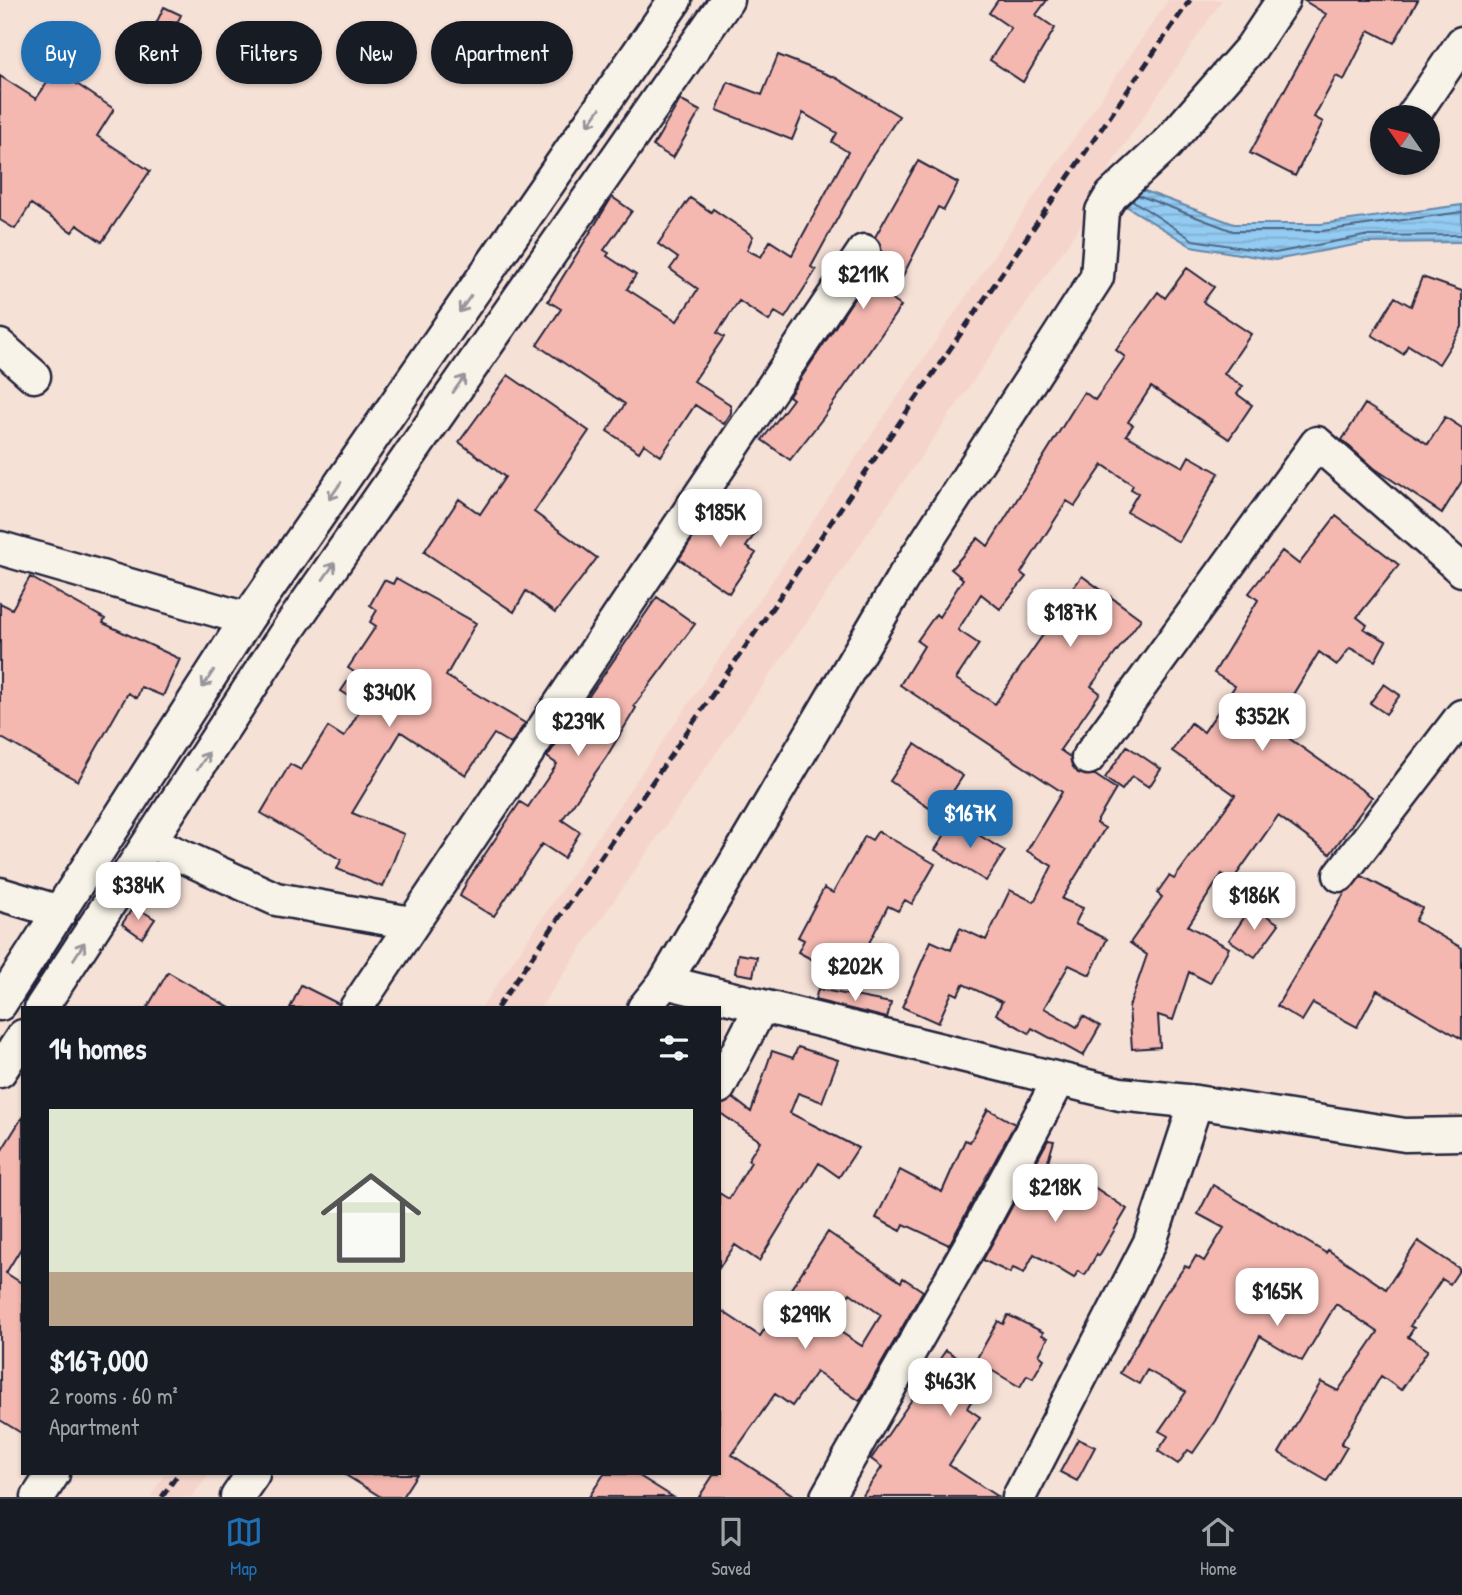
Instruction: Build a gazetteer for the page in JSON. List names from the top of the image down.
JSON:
{
  "north": "top left",
  "page": {
    "chip": [
      "Buy",
      "Rent",
      "Filters",
      "New",
      "Apartment"
    ],
    "price": [
      "$211K",
      "$185K",
      "$187K",
      "$340K",
      "$352K",
      "$239K",
      "$167K",
      "$384K",
      "$186K",
      "$202K",
      "$218K",
      "$165K",
      "$299K",
      "$463K"
    ],
    "heading": "14 homes",
    "list": [
      {
        "name": "$167,000",
        "note": "2 rooms · 60 m² · Apartment"
      }
    ],
    "tabs": ["Map", "Saved", "Home"]
  }
}
